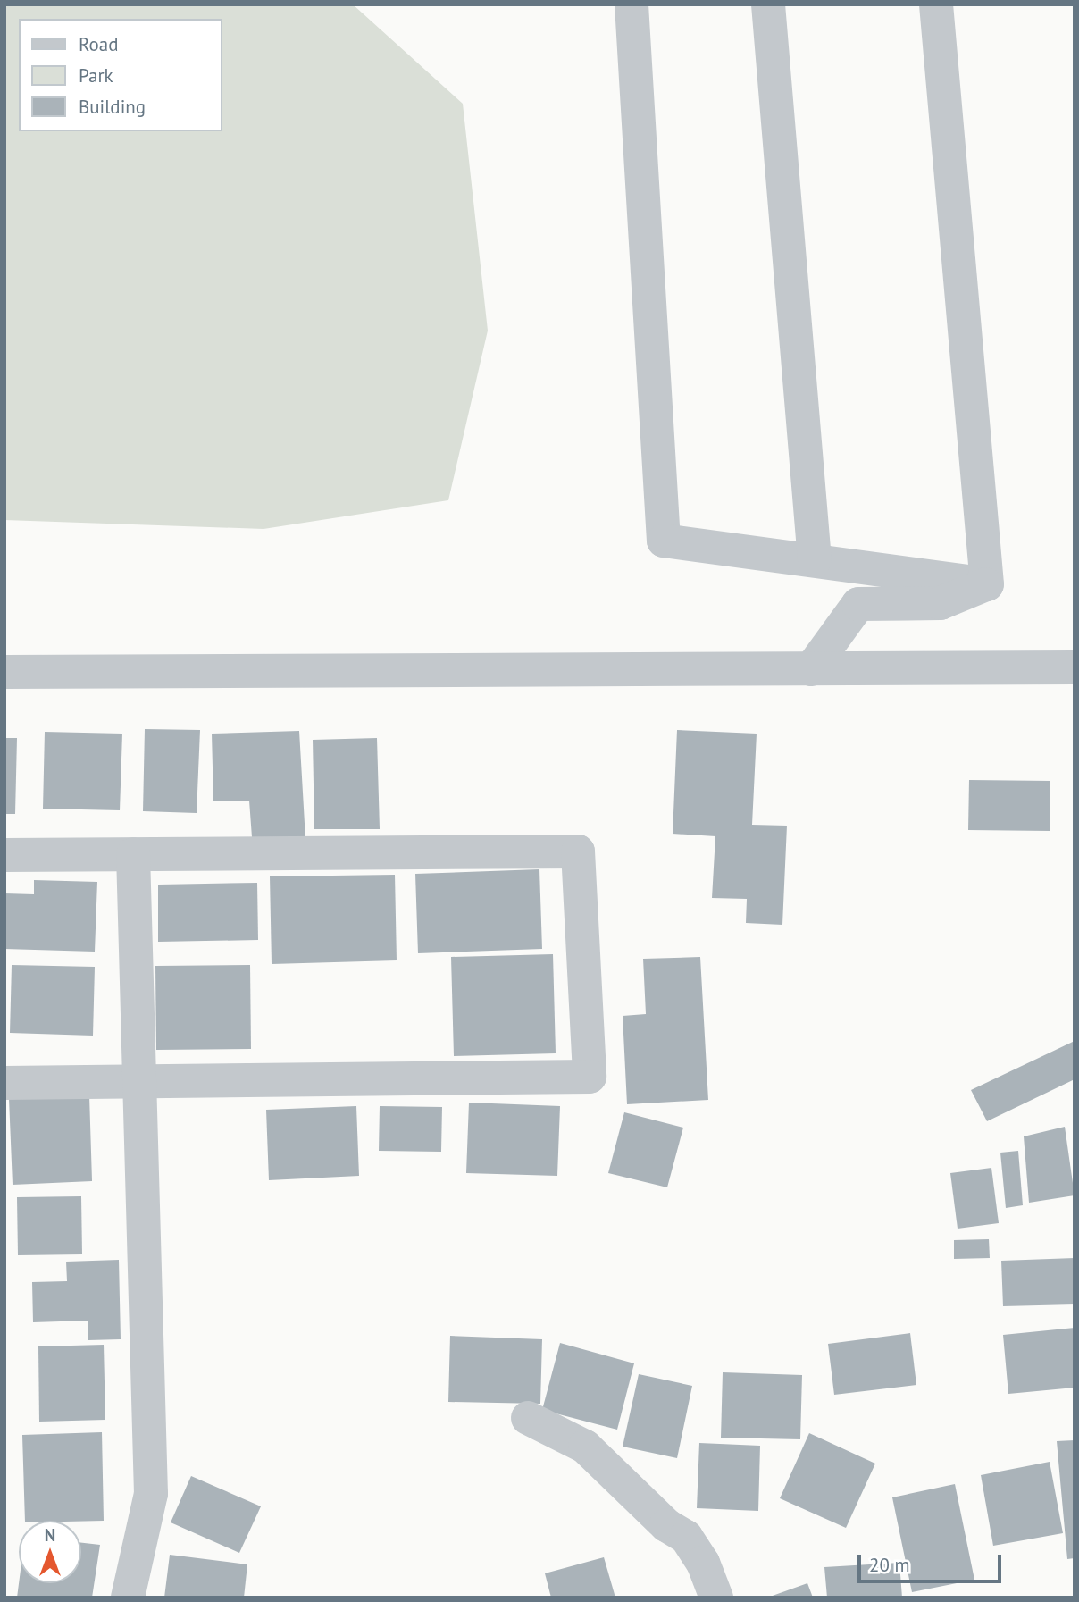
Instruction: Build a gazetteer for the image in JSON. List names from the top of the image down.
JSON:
{
  "legend": ["Road", "Park", "Building"],
  "scale_bar": "20 m",
  "north": "top"
}
